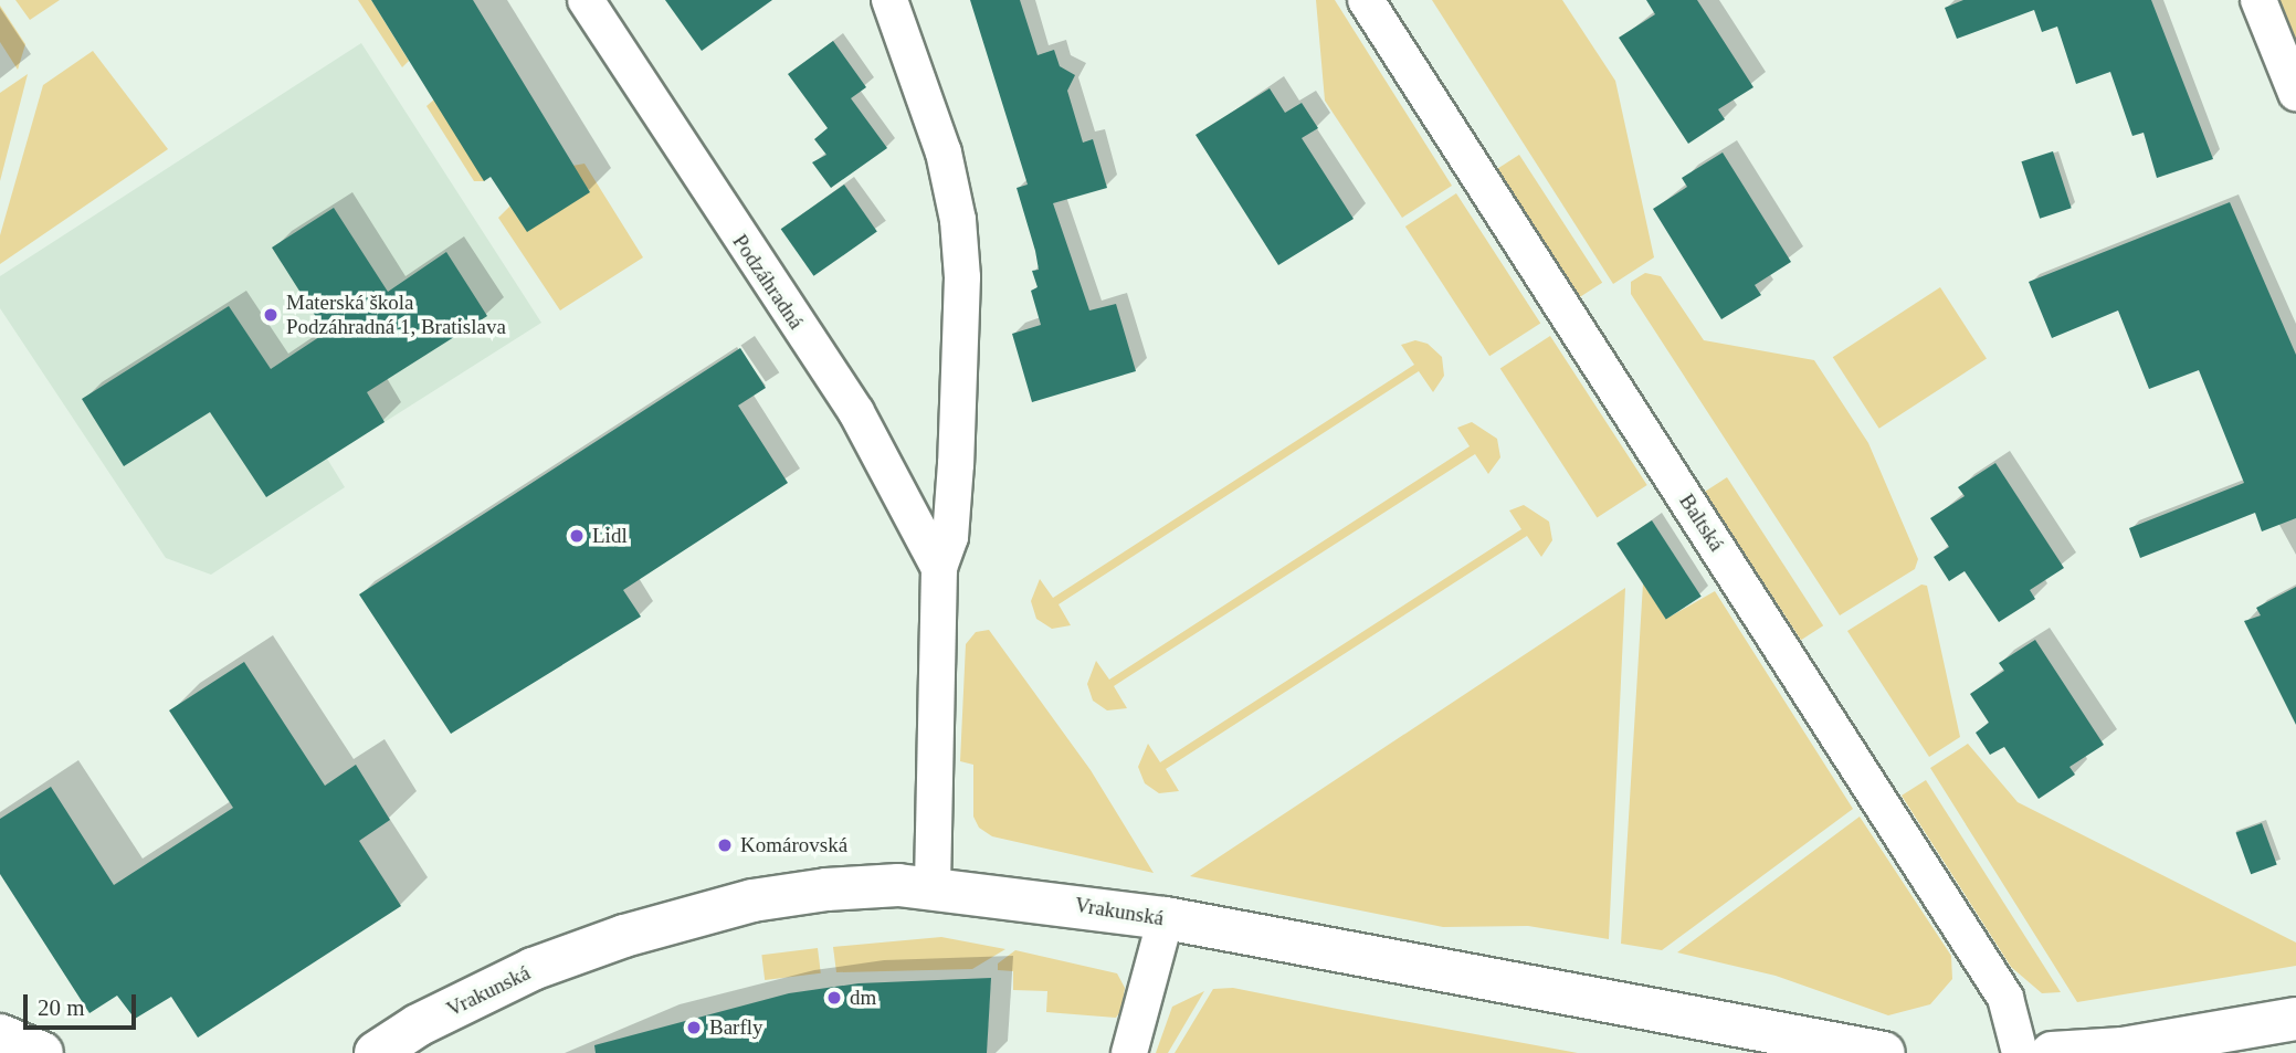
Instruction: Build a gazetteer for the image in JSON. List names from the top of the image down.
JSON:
{
  "streets": {
    "street": ["Podzáhradná", "Baltská", "Vrakunská"]
  },
  "crossings": [
    ["Podzáhradná", "Vrakunská"]
  ],
  "places": [
    "Materská škola Podzáhradná 1, Bratislava",
    "Lidl",
    "Komárovská",
    "dm",
    "Barfly"
  ],
  "scale_bar": "20 m"
}
